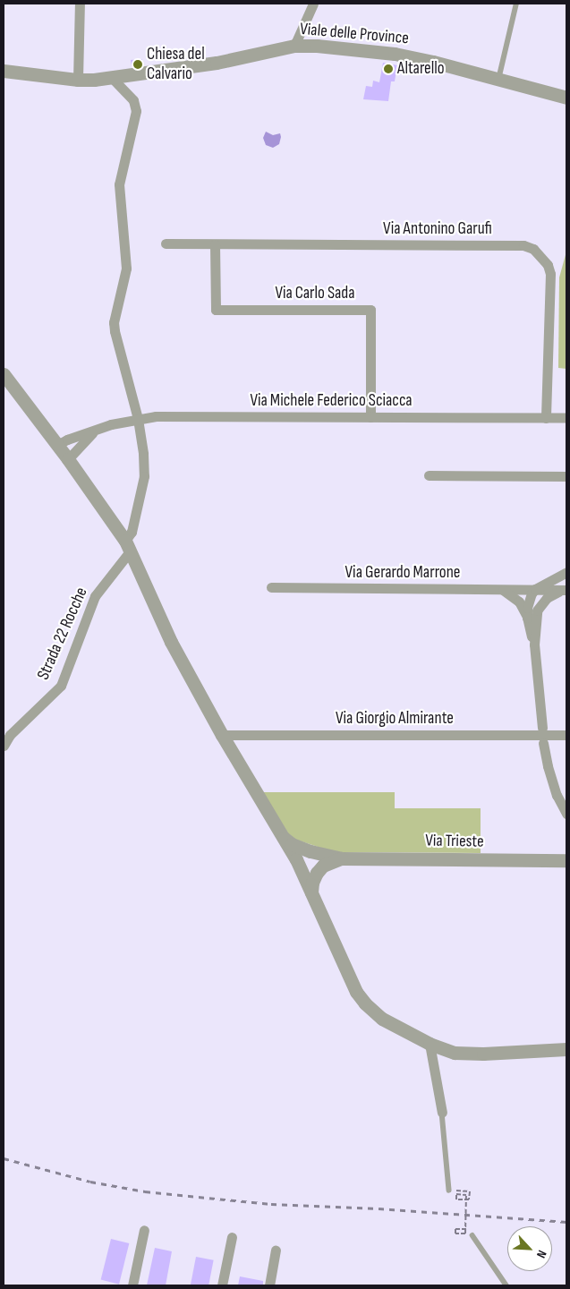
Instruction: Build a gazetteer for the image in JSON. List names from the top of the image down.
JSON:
{
  "streets": {
    "street": [
      "Viale delle Province",
      "Via Antonino Garufi",
      "Via Carlo Sada",
      "Via Michele Federico Sciacca",
      "Via Gerardo Marrone",
      "Strada 22 Rocche",
      "Via Giorgio Almirante",
      "Via Trieste"
    ]
  },
  "crossings": [
    ["Viale delle Province", "Strada 22 Rocche"],
    ["Via Antonino Garufi", "Via Carlo Sada"],
    ["Via Antonino Garufi", "Via Michele Federico Sciacca"],
    ["Via Carlo Sada", "Via Michele Federico Sciacca"],
    ["Via Michele Federico Sciacca", "Strada 22 Rocche"]
  ],
  "places": ["Chiesa del Calvario", "Altarello"],
  "north": "bottom right"
}
